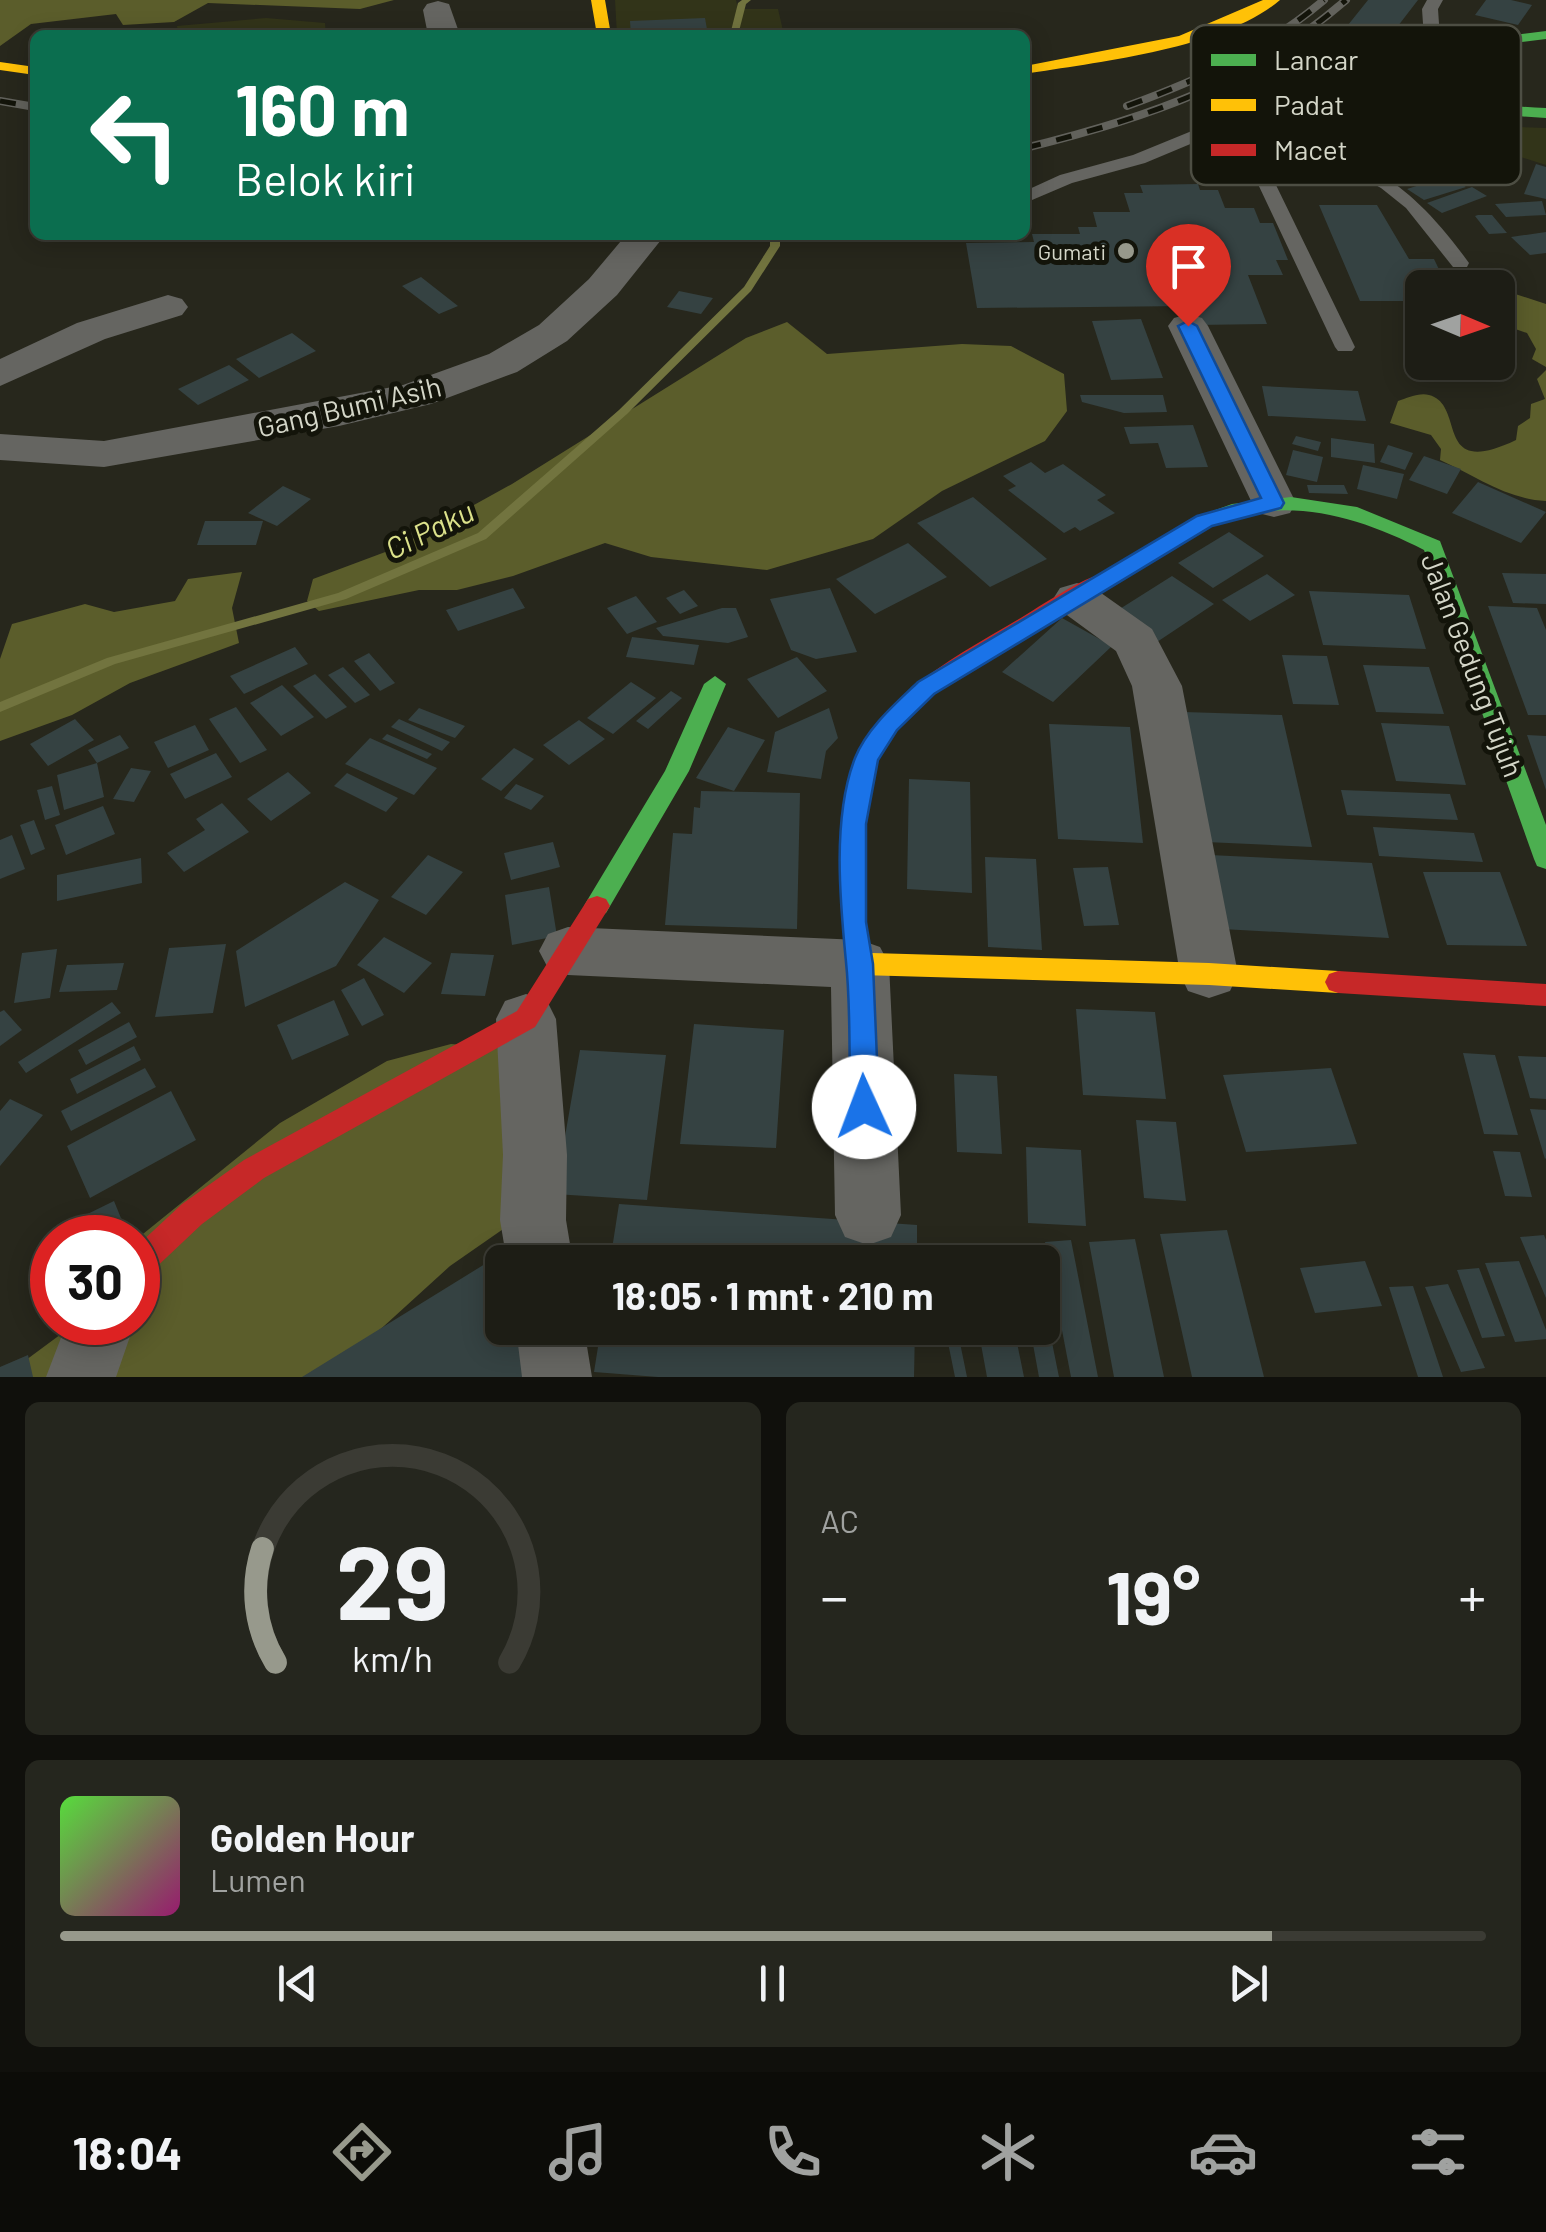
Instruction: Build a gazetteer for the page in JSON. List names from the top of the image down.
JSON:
{
  "streets": {
    "street": ["Gang Bumi Asih", "Jalan Gedung Tujuh"]
  },
  "water": ["Ci Paku"],
  "places": ["Gumati"],
  "legend": ["Lancar", "Padat", "Macet"],
  "north": "right",
  "page": {
    "turn": ["160 m", "Belok kiri"],
    "limit": "30",
    "trip": "18:05 · 1 mnt · 210 m",
    "tile": "AC",
    "heat": ["−", "19°", "+"],
    "song": ["Golden Hour", "Lumen"],
    "tabs": "18:04",
    "gauge": ["29", "km/h"]
  }
}
